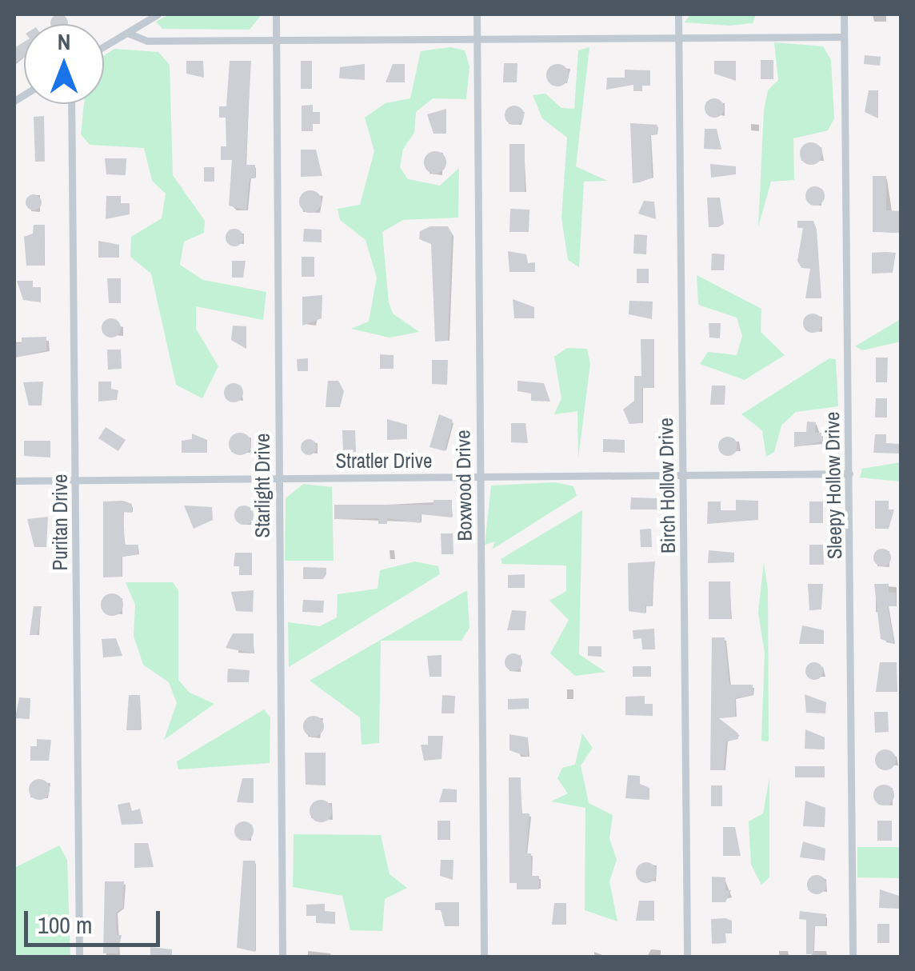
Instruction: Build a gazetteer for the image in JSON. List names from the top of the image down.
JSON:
{
  "streets": {
    "street": [
      "Stratler Drive",
      "Starlight Drive",
      "Boxwood Drive",
      "Birch Hollow Drive",
      "Sleepy Hollow Drive",
      "Puritan Drive"
    ]
  },
  "crossings": [
    ["Stratler Drive", "Starlight Drive"],
    ["Stratler Drive", "Boxwood Drive"],
    ["Stratler Drive", "Birch Hollow Drive"],
    ["Stratler Drive", "Sleepy Hollow Drive"],
    ["Stratler Drive", "Puritan Drive"]
  ],
  "scale_bar": "100 m",
  "north": "top"
}
